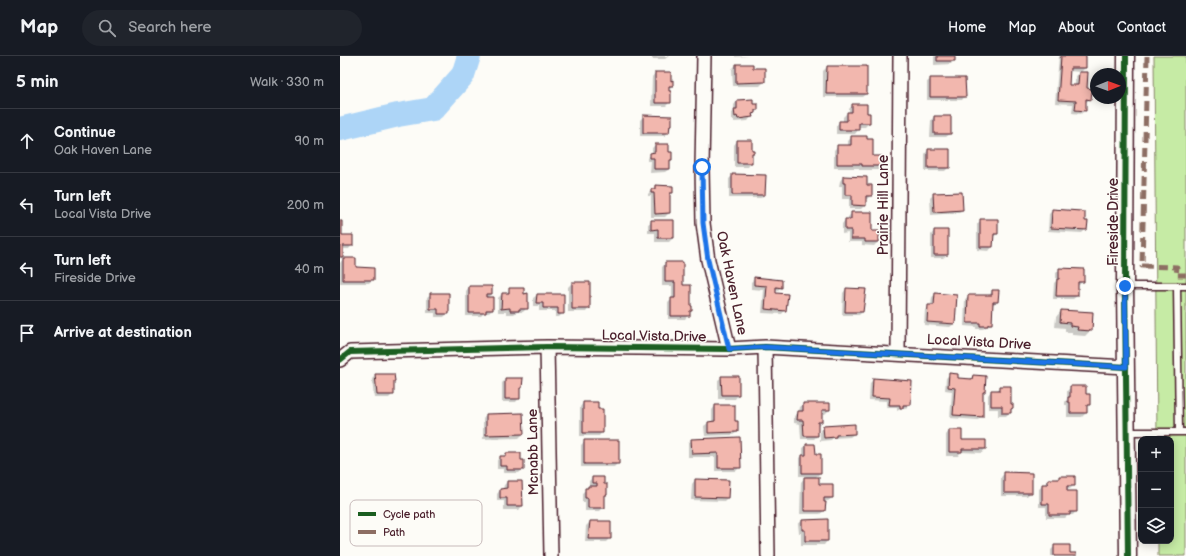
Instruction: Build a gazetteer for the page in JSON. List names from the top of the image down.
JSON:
{
  "streets": {
    "street": [
      "Prairie Hill Lane",
      "Fireside Drive",
      "Oak Haven Lane",
      "Local Vista Drive",
      "Mcnabb Lane"
    ]
  },
  "crossings": [
    ["Prairie Hill Lane", "Local Vista Drive"],
    ["Fireside Drive", "Local Vista Drive"],
    ["Oak Haven Lane", "Local Vista Drive"],
    ["Local Vista Drive", "Mcnabb Lane"]
  ],
  "legend": ["Cycle path", "Path"],
  "north": "right",
  "page": {
    "header": "Map",
    "search": "Search here",
    "nav": [
      "Home",
      "Map",
      "About",
      "Contact"
    ],
    "heading": ["5 min", "Walk · 330 m"],
    "list": [
      ["Continue", "Oak Haven Lane", "90 m"],
      ["Turn left", "Local Vista Drive", "200 m"],
      ["Turn left", "Fireside Drive", "40 m"],
      "Arrive at destination"
    ],
    "map_buttons": ["+", "−"]
  }
}
